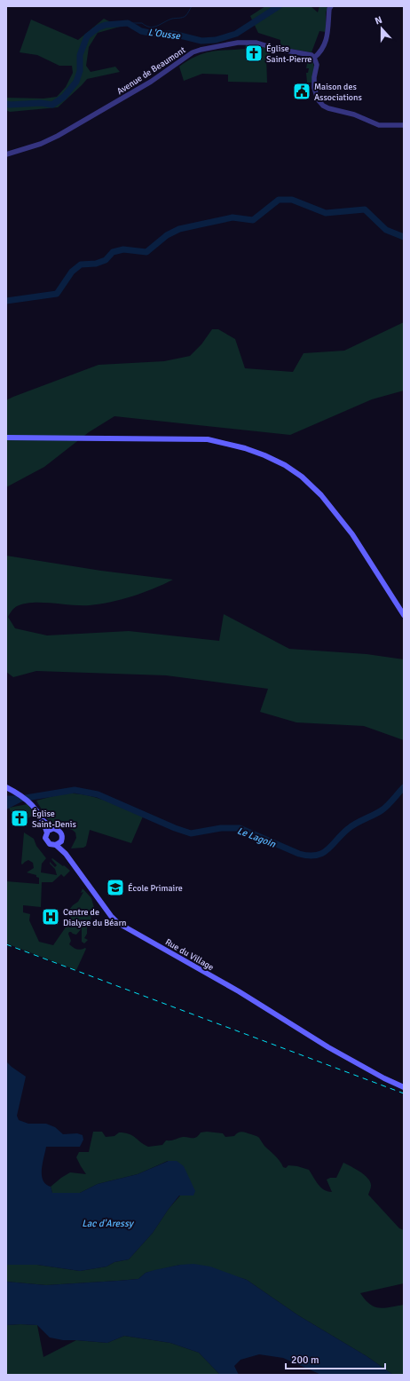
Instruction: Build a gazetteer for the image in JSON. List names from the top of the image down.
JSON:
{
  "streets": {
    "main road": ["Rue du Village"],
    "street": ["Avenue de Beaumont"]
  },
  "water": ["L'Ousse", "Le Lagoin", "Lac d'Aressy"],
  "places": {
    "church": ["Église Saint-Pierre", "Église Saint-Denis"],
    "public building": ["Maison des Associations"],
    "school or university": ["École Primaire"],
    "hospital": ["Centre de Dialyse du Béarn"]
  },
  "scale_bar": "200 m",
  "north": "top"
}
